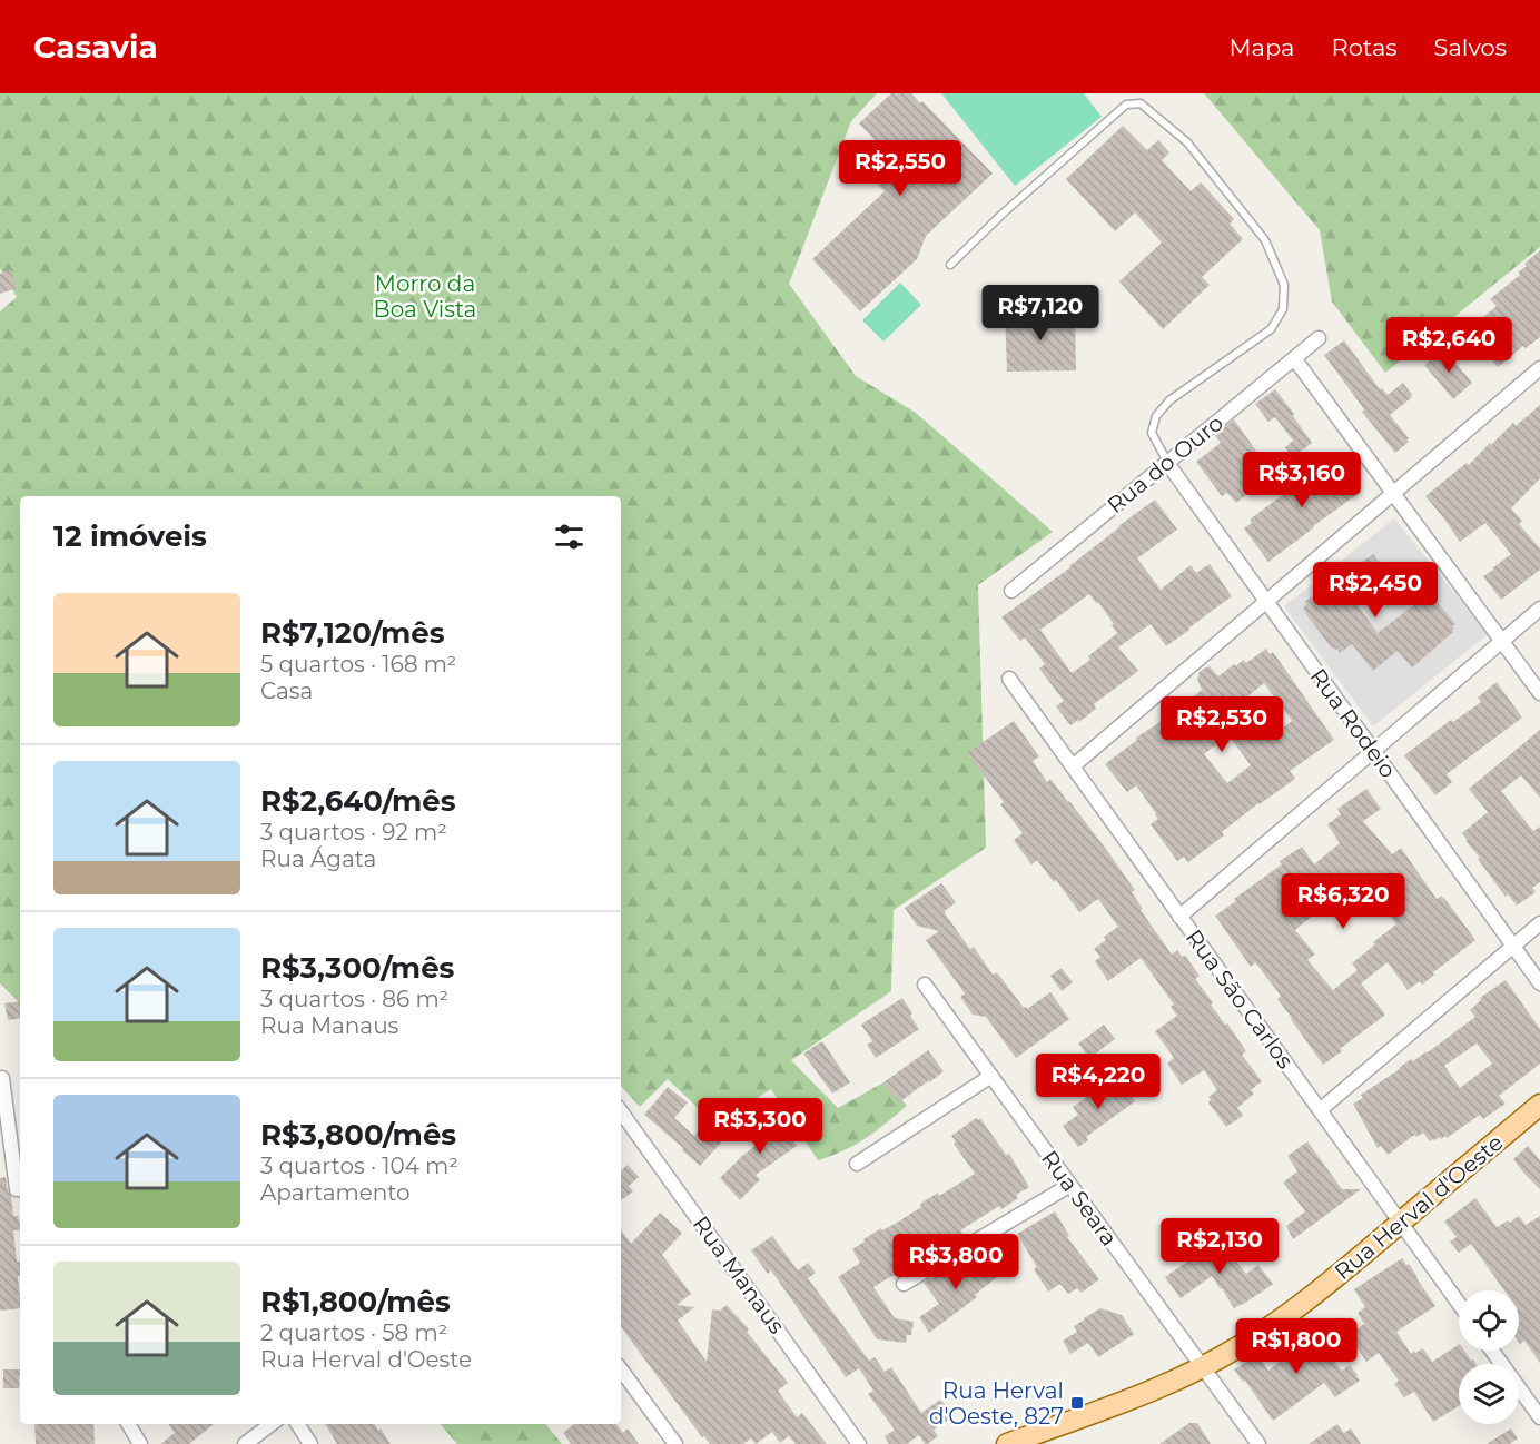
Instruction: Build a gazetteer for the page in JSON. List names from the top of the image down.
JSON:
{
  "streets": {
    "main road": ["Rua Herval d'Oeste"],
    "street": [
      "Rua do Ouro",
      "Rua Rodeio",
      "Rua São Carlos",
      "Rua Seara",
      "Rua Manaus"
    ]
  },
  "crossings": [
    ["Rua do Ouro", "Rua Rodeio"],
    ["Rua São Carlos", "Rua Herval d'Oeste"],
    ["Rua Seara", "Rua Herval d'Oeste"]
  ],
  "parks": ["Morro da Boa Vista"],
  "places": {
    "transit": ["Rua Herval d'Oeste, 827"]
  },
  "page": {
    "header": "Casavia",
    "nav": ["Mapa", "Rotas", "Salvos"],
    "price": [
      "R$2,550",
      "R$7,120",
      "R$2,640",
      "R$3,160",
      "R$2,450",
      "R$2,530",
      "R$6,320",
      "R$4,220",
      "R$3,300",
      "R$2,130",
      "R$3,800",
      "R$1,800"
    ],
    "heading": "12 imóveis",
    "list": [
      {
        "name": "R$7,120/mês",
        "note": "5 quartos · 168 m² · Casa"
      },
      {
        "name": "R$2,640/mês",
        "note": "3 quartos · 92 m² · Rua Ágata"
      },
      {
        "name": "R$3,300/mês",
        "note": "3 quartos · 86 m² · Rua Manaus"
      },
      {
        "name": "R$3,800/mês",
        "note": "3 quartos · 104 m² · Apartamento"
      },
      {
        "name": "R$1,800/mês",
        "note": "2 quartos · 58 m² · Rua Herval d'Oeste"
      }
    ]
  }
}
